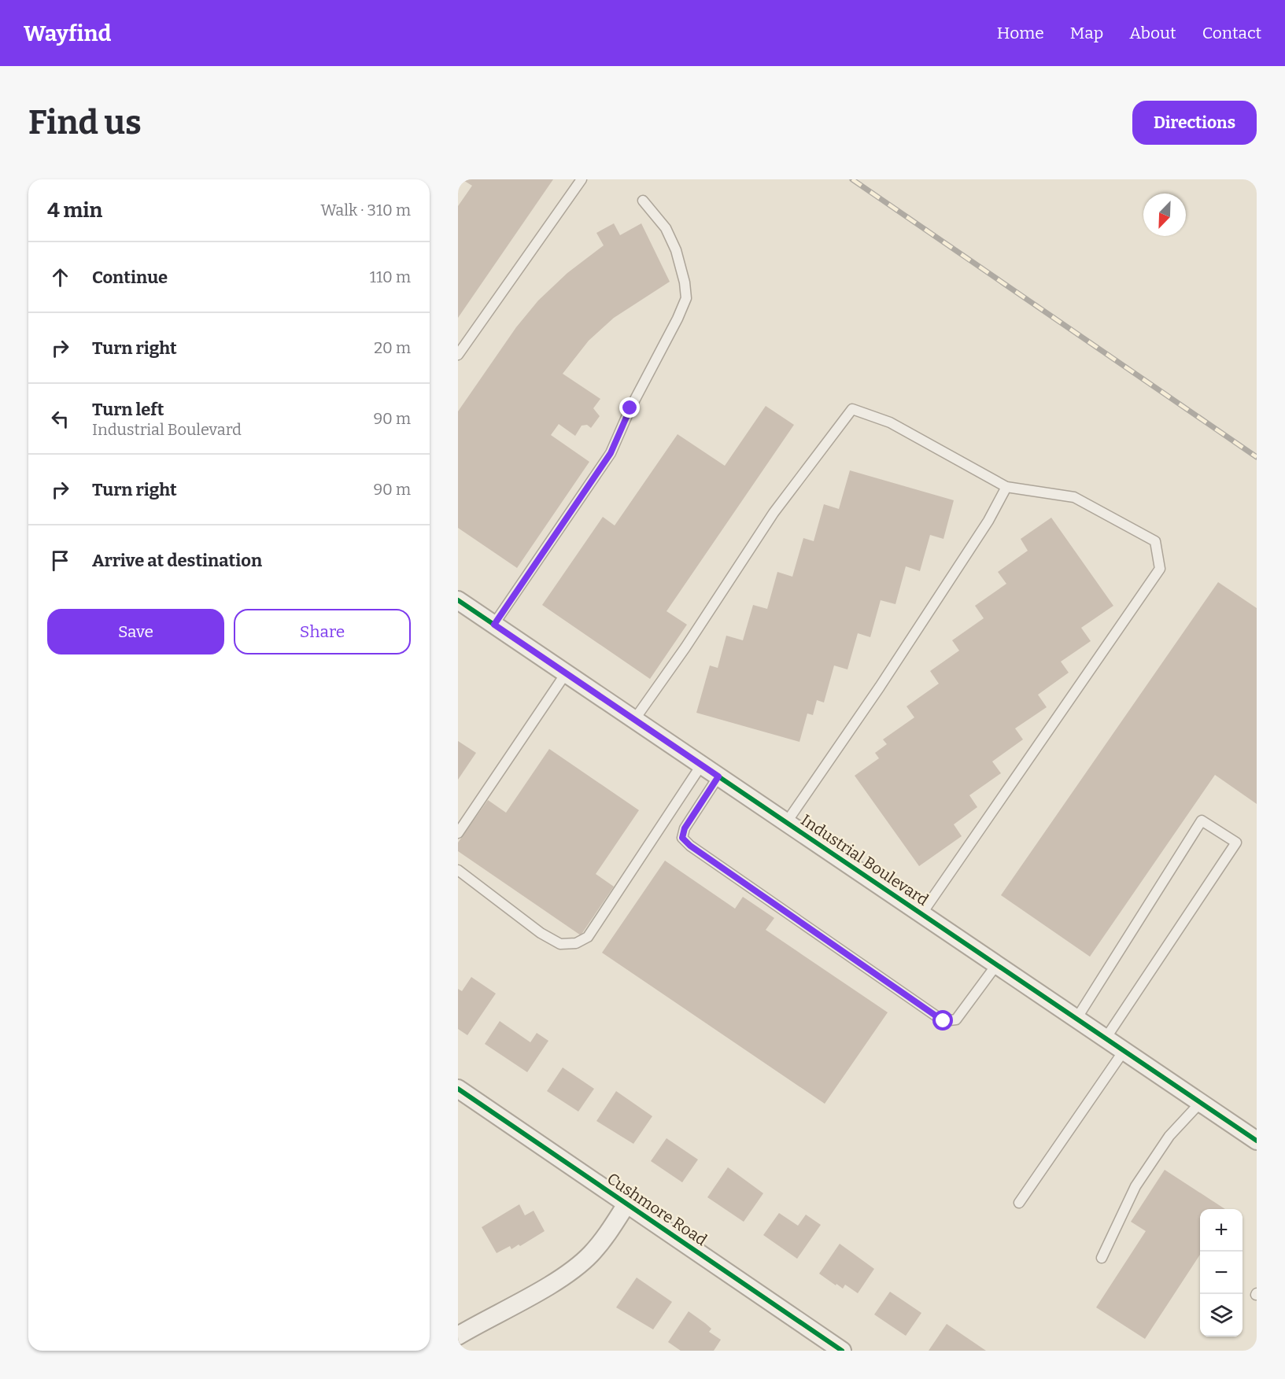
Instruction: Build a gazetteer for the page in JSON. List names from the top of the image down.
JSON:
{
  "streets": {
    "street": ["Industrial Boulevard", "Cushmore Road"]
  },
  "north": "bottom left",
  "page": {
    "header": "Wayfind",
    "nav": [
      "Home",
      "Map",
      "About",
      "Contact"
    ],
    "buttons": [
      "Directions",
      ["Save", "Share"]
    ],
    "title": "Find us",
    "heading": ["4 min", "Walk · 310 m"],
    "list": [
      ["Continue", "110 m"],
      ["Turn right", "20 m"],
      ["Turn left", "Industrial Boulevard", "90 m"],
      ["Turn right", "90 m"],
      "Arrive at destination"
    ],
    "map_buttons": ["+", "−"]
  }
}
